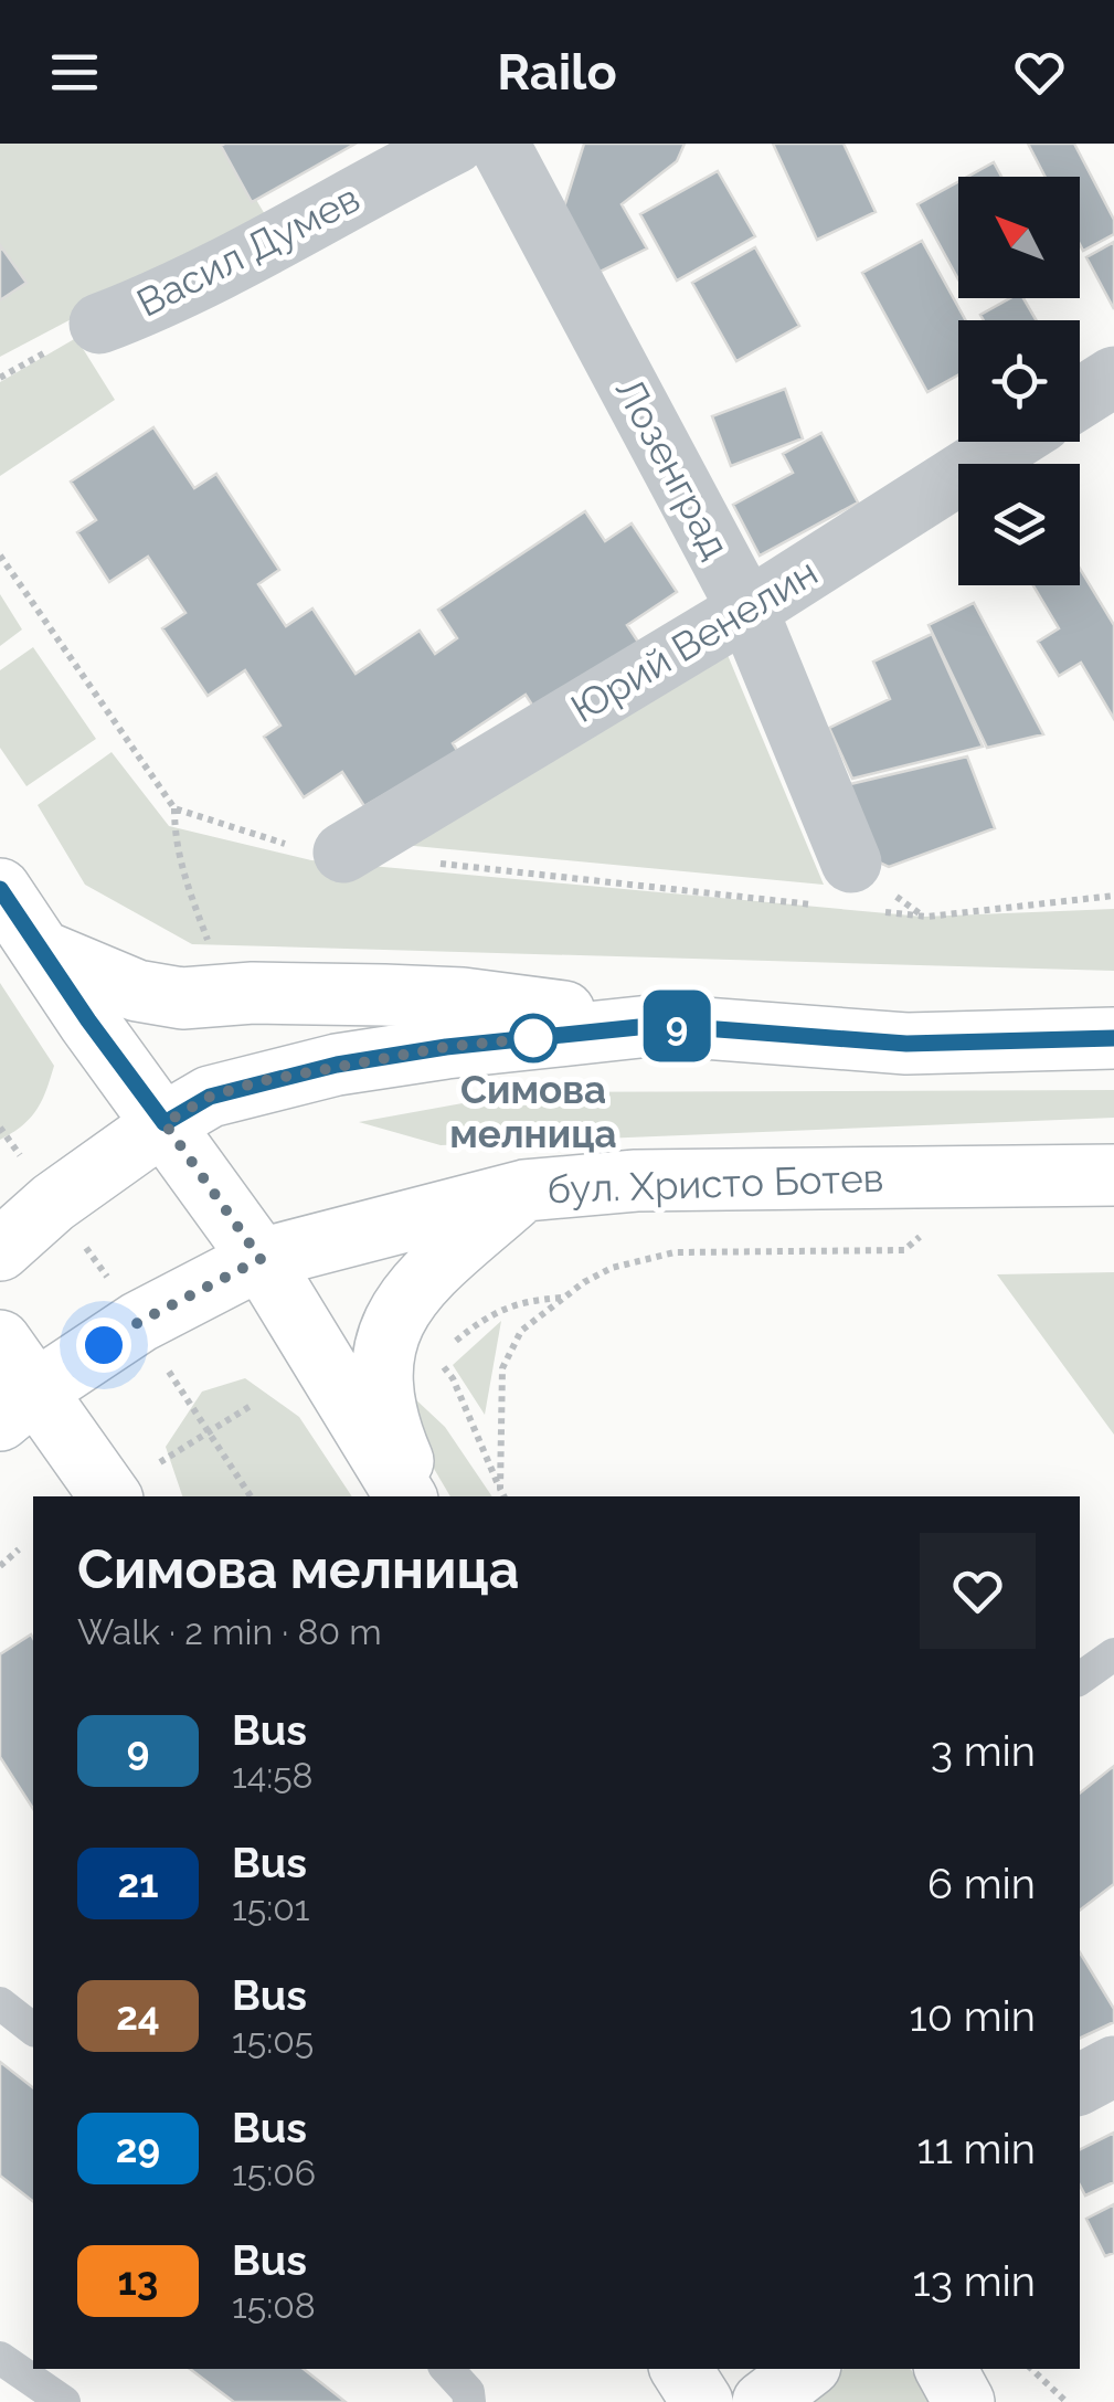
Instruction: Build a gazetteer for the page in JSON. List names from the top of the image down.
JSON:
{
  "streets": {
    "main road": ["бул. Христо Ботев"],
    "street": ["Васил Думев", "Лозенград", "Юрий Венелин"]
  },
  "crossings": [
    ["Лозенград", "Юрий Венелин"]
  ],
  "places": ["Симова мелница"],
  "lines": ["bus line 9"],
  "north": "top left",
  "page": {
    "header": "Railo",
    "on_map": "9",
    "heading": ["Симова мелница", "Walk · 2 min · 80 m"],
    "list": [
      {
        "mark": "9",
        "name": "Bus",
        "note": "14:58",
        "value": "3 min"
      },
      {
        "mark": "21",
        "name": "Bus",
        "note": "15:01",
        "value": "6 min"
      },
      {
        "mark": "24",
        "name": "Bus",
        "note": "15:05",
        "value": "10 min"
      },
      {
        "mark": "29",
        "name": "Bus",
        "note": "15:06",
        "value": "11 min"
      },
      {
        "mark": "13",
        "name": "Bus",
        "note": "15:08",
        "value": "13 min"
      }
    ]
  }
}
